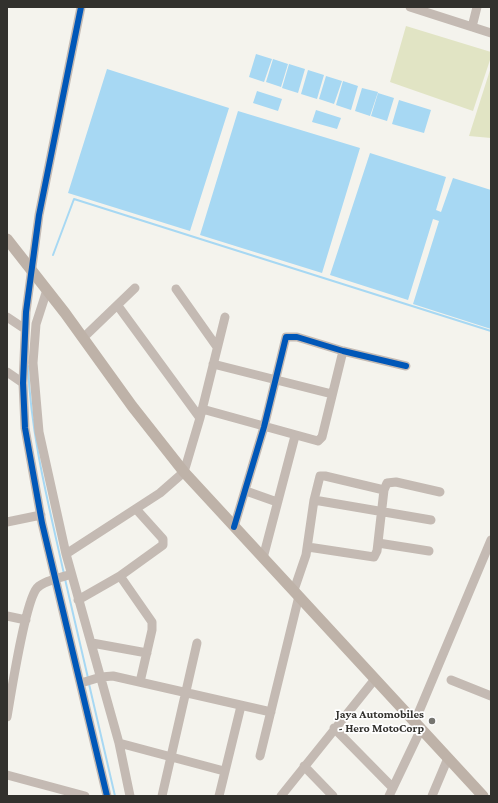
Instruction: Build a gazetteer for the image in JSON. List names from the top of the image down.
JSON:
{
  "places": ["Jaya Automobiles - Hero MotoCorp"]
}
